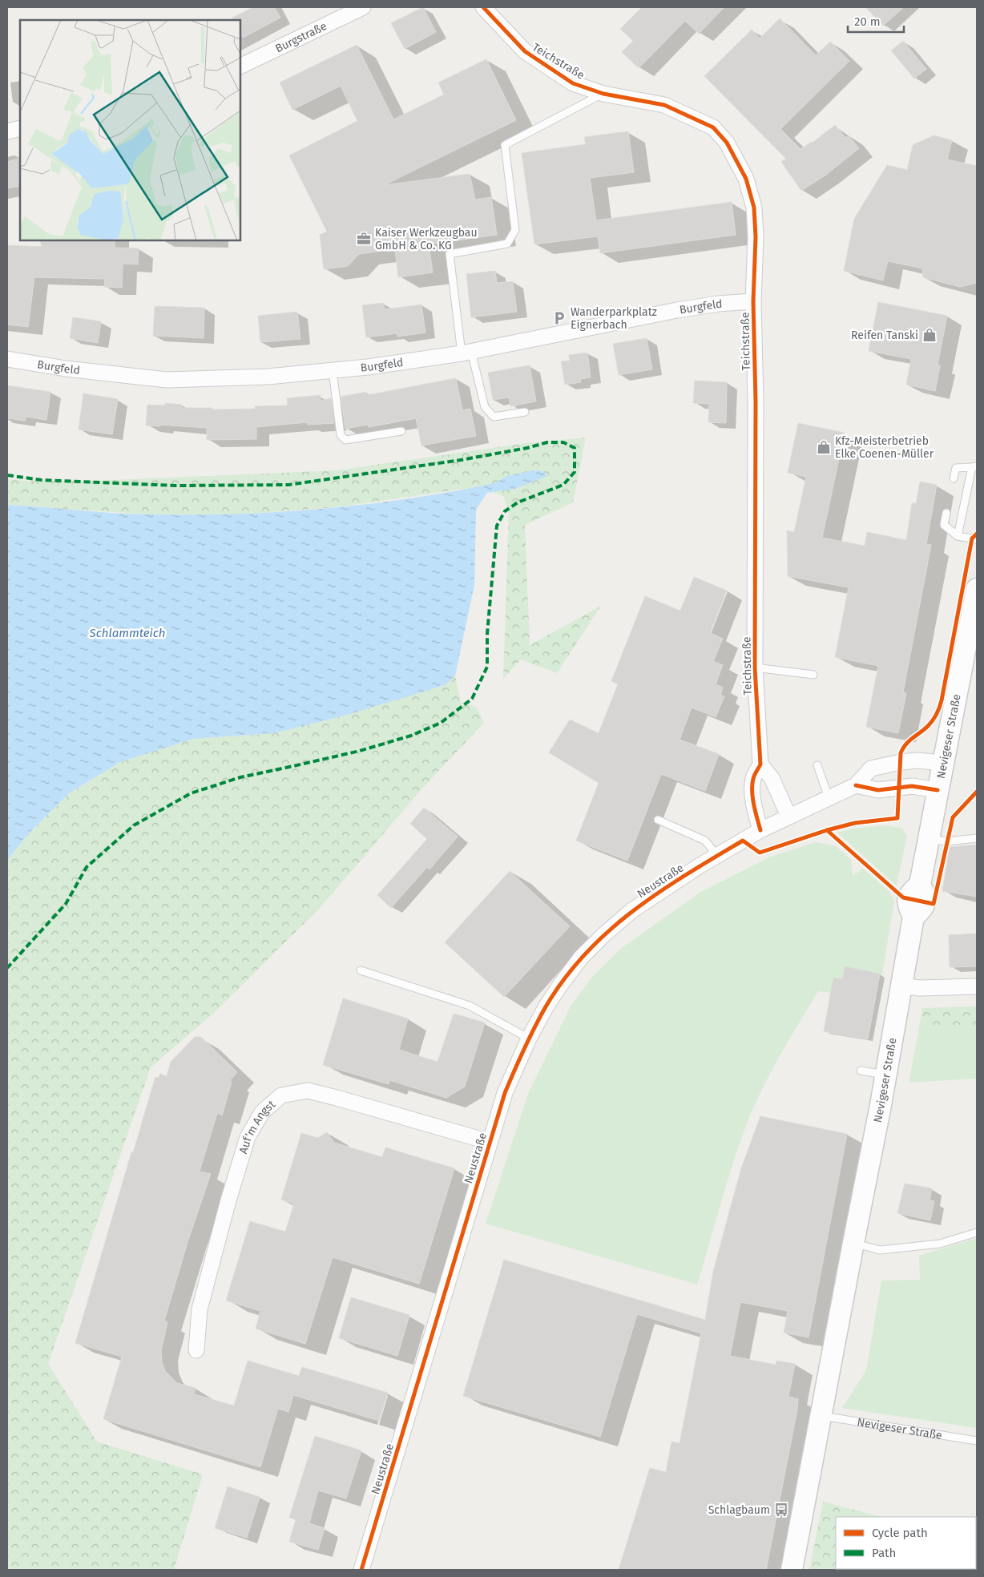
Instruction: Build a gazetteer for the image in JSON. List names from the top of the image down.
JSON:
{
  "streets": {
    "main road": ["Nevigeser Straße"],
    "street": [
      "Burgstraße",
      "Teichstraße",
      "Burgfeld",
      "Neustraße",
      "Auf'm Angst"
    ]
  },
  "crossings": [
    ["Teichstraße", "Burgfeld"],
    ["Teichstraße", "Neustraße"],
    ["Nevigeser Straße", "Neustraße"],
    ["Neustraße", "Auf'm Angst"]
  ],
  "water": ["Schlammteich"],
  "places": {
    "office": ["Kaiser Werkzeugbau GmbH & Co. KG"],
    "parking": ["Wanderparkplatz Eignerbach"],
    "shop": ["Reifen Tanski", "Kfz-Meisterbetrieb Elke Coenen-Müller"],
    "bus stop": ["Schlagbaum"]
  },
  "legend": ["Cycle path", "Path"],
  "scale_bar": "20 m"
}
